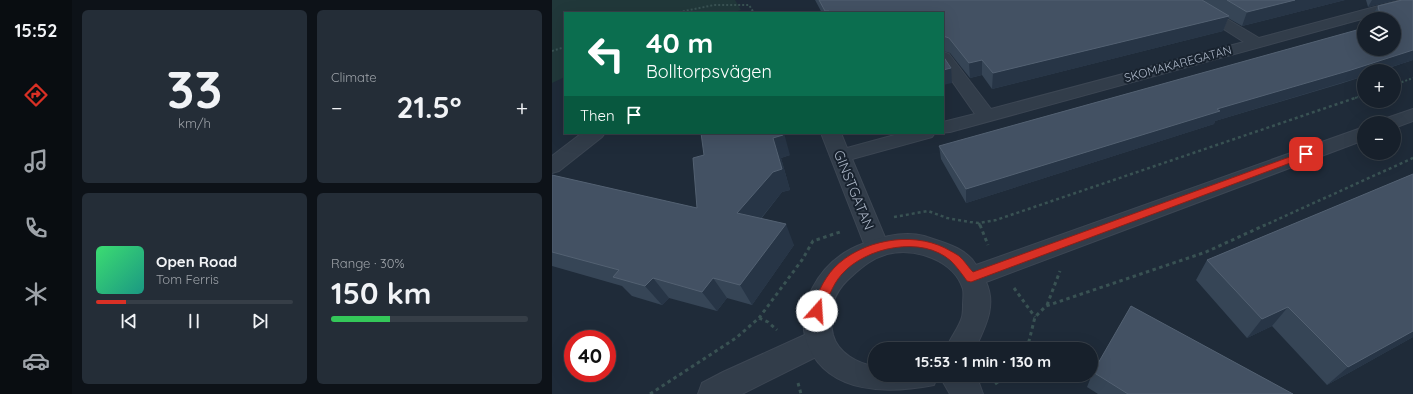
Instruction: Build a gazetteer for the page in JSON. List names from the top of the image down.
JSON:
{
  "streets": {
    "street": ["SKOMAKAREGATAN", "GINSTGATAN"]
  },
  "page": {
    "tabs": "15:52",
    "tile": [
      ["33", "km/h"],
      "Climate",
      ["Range · 30%", "150 km"]
    ],
    "map_buttons": ["+", "−"],
    "turn": ["40 m", "Bolltorpsvägen"],
    "heat": ["−", "21.5°", "+"],
    "then": "Then",
    "song": ["Open Road", "Tom Ferris"],
    "limit": "40",
    "trip": "15:53 · 1 min · 130 m"
  }
}
